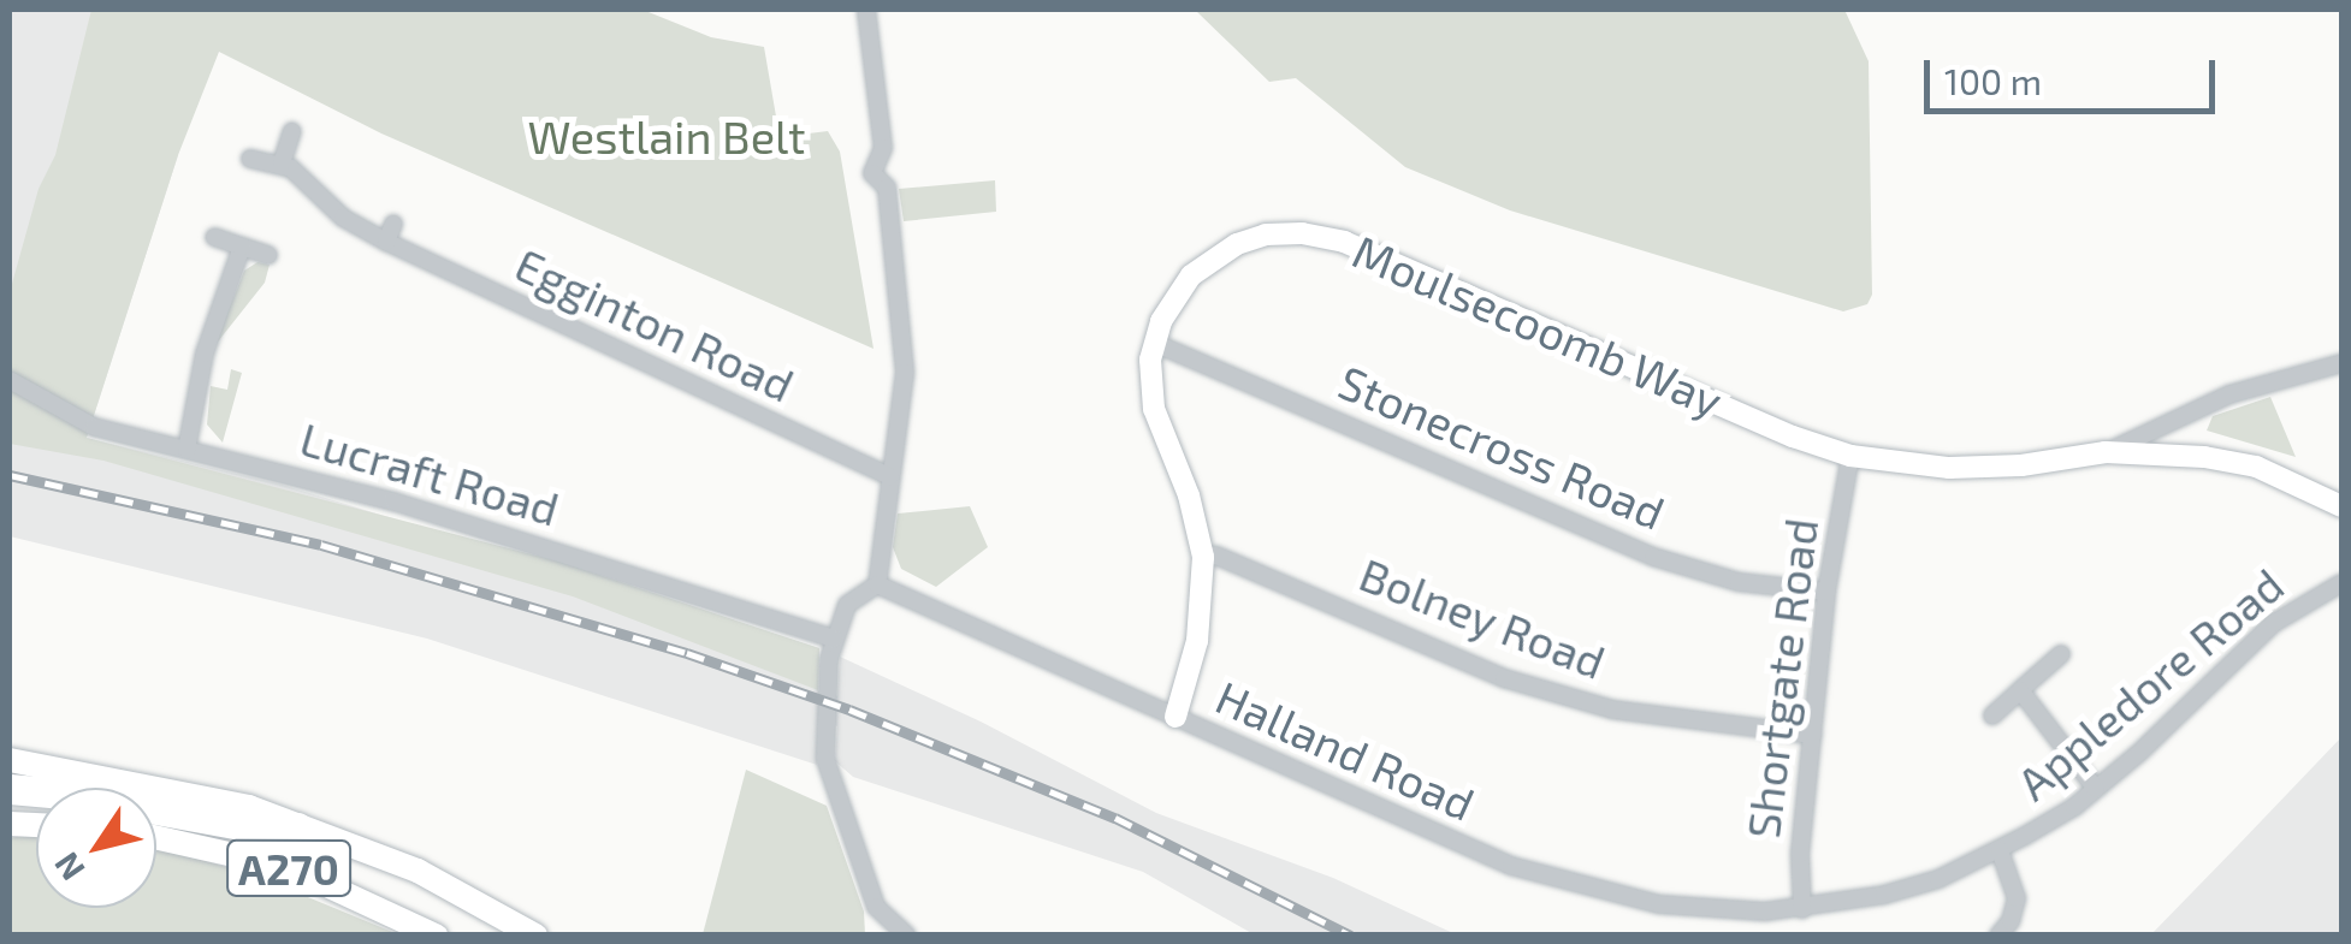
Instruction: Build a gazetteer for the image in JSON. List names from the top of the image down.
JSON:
{
  "streets": {
    "main road": ["A270"],
    "street": [
      "Egginton Road",
      "Moulsecoomb Way",
      "Stonecross Road",
      "Lucraft Road",
      "Bolney Road",
      "Shortgate Road",
      "Appledore Road",
      "Halland Road"
    ]
  },
  "crossings": [
    ["Moulsecoomb Way", "Stonecross Road"],
    ["Moulsecoomb Way", "Bolney Road"],
    ["Moulsecoomb Way", "Shortgate Road"],
    ["Moulsecoomb Way", "Halland Road"],
    ["Stonecross Road", "Shortgate Road"],
    ["Bolney Road", "Shortgate Road"],
    ["Shortgate Road", "Appledore Road"],
    ["Shortgate Road", "Halland Road"],
    ["Appledore Road", "Halland Road"]
  ],
  "parks": ["Westlain Belt"],
  "scale_bar": "100 m",
  "north": "bottom left"
}
